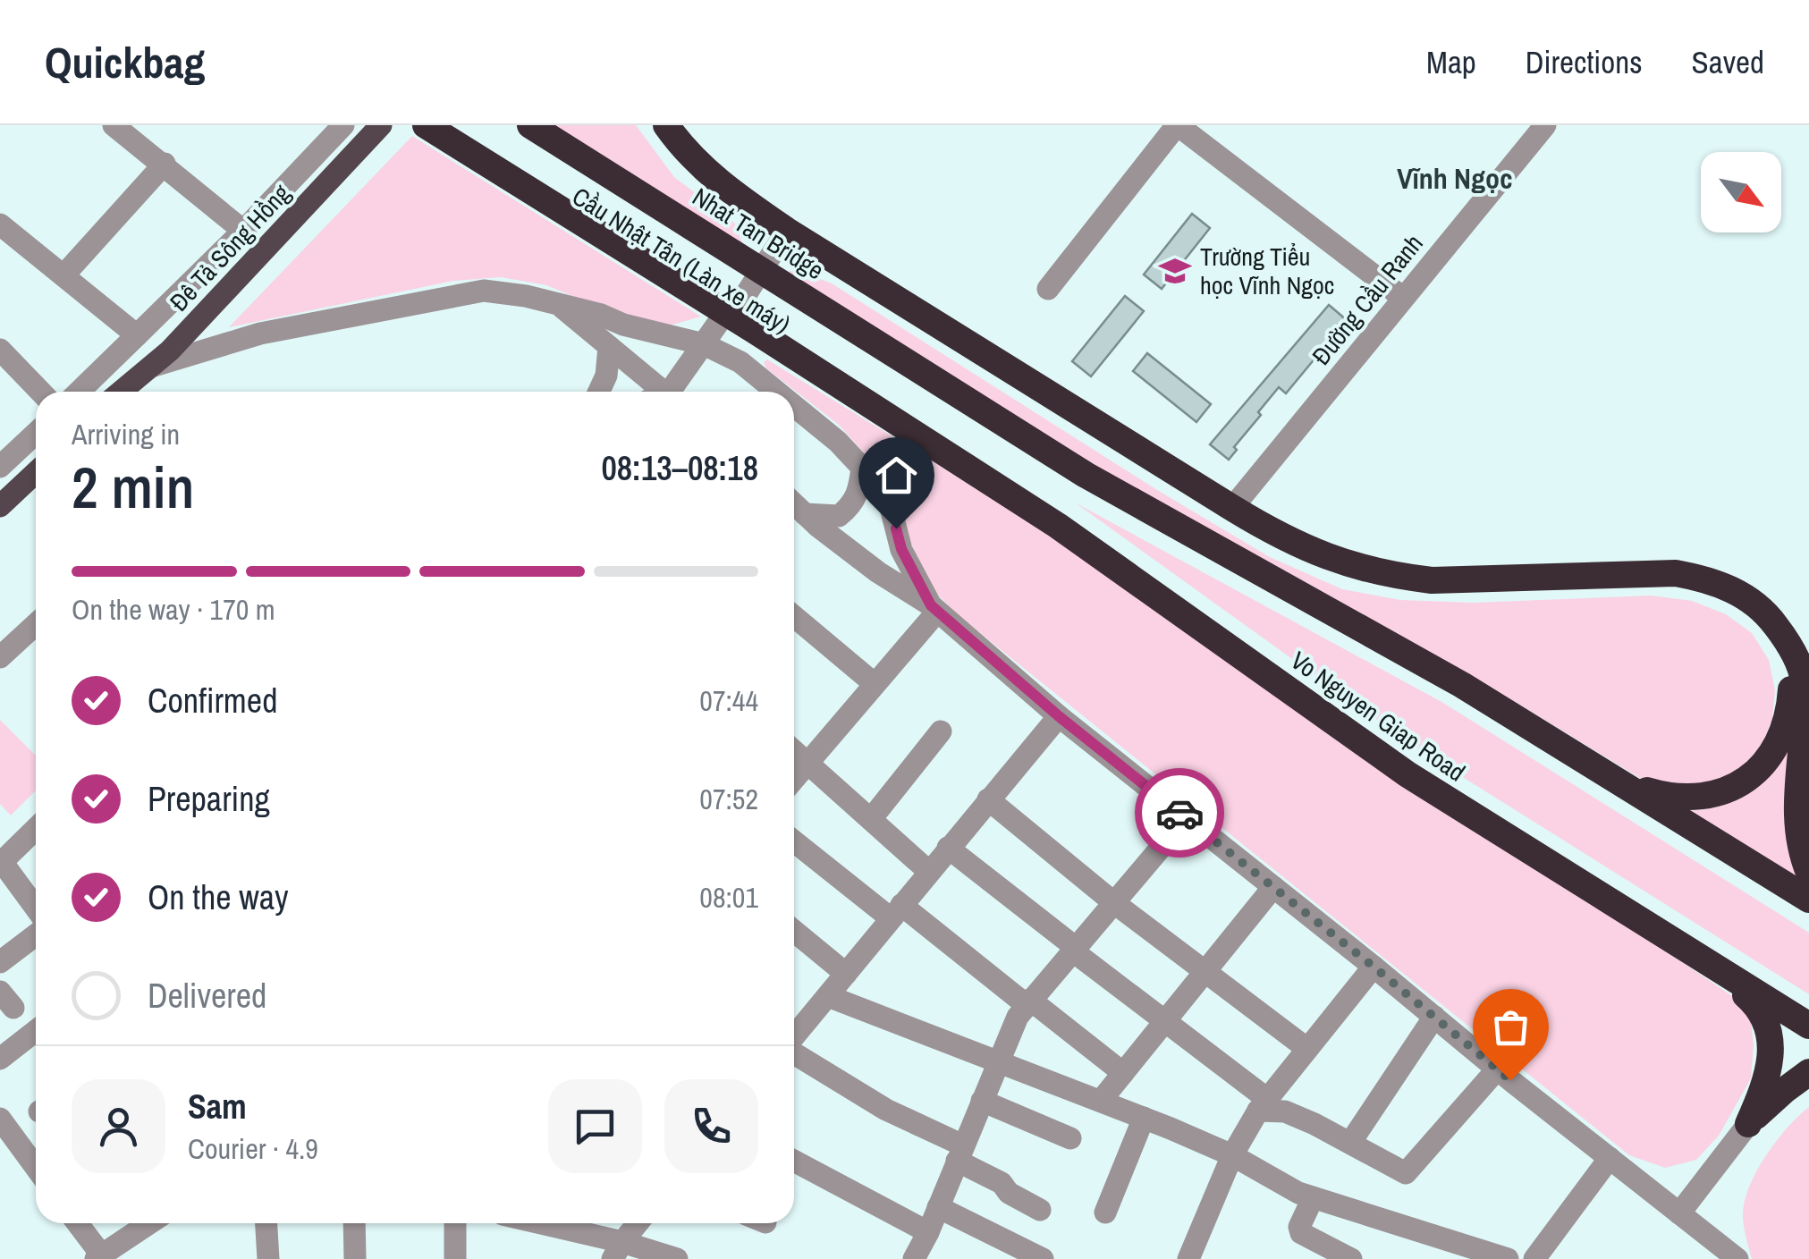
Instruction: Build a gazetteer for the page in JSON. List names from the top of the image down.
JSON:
{
  "streets": {
    "highway": ["Nhat Tan Bridge", "Cầu Nhật Tân (Làn xe máy)", "Vo Nguyen Giap Road"],
    "main road": ["Đê Tả Sông Hồng"],
    "street": ["Đường Cầu Ranh"]
  },
  "crossings": [
    ["Nhat Tan Bridge", "Cầu Nhật Tân (Làn xe máy)"],
    ["Cầu Nhật Tân (Làn xe máy)", "Vo Nguyen Giap Road"]
  ],
  "districts": ["Vĩnh Ngọc"],
  "places": {
    "school or university": ["Trường Tiểu học Vĩnh Ngọc"]
  },
  "north": "bottom right",
  "page": {
    "header": "Quickbag",
    "nav": ["Map", "Directions", "Saved"],
    "heading": ["2 min", "Arriving in", "08:13–08:18"],
    "panel": ["Sam", "Courier · 4.9"],
    "bar": "On the way · 170 m",
    "list": [
      ["Confirmed", "07:44"],
      ["Preparing", "07:52"],
      ["On the way", "08:01"],
      "Delivered"
    ]
  }
}
